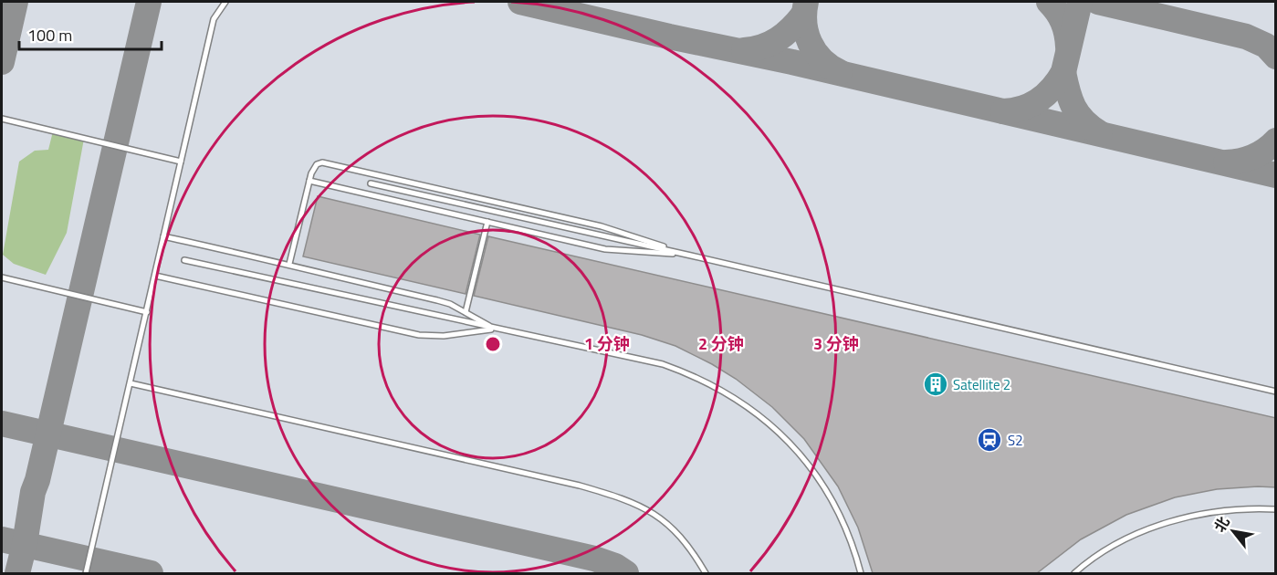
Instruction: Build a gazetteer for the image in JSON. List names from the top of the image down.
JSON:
{
  "places": {
    "building": ["Satellite 2"],
    "station": ["S2"]
  },
  "scale_bar": "100 m",
  "north": "top left",
  "rings": ["1 分钟", "2 分钟", "3 分钟"]
}
